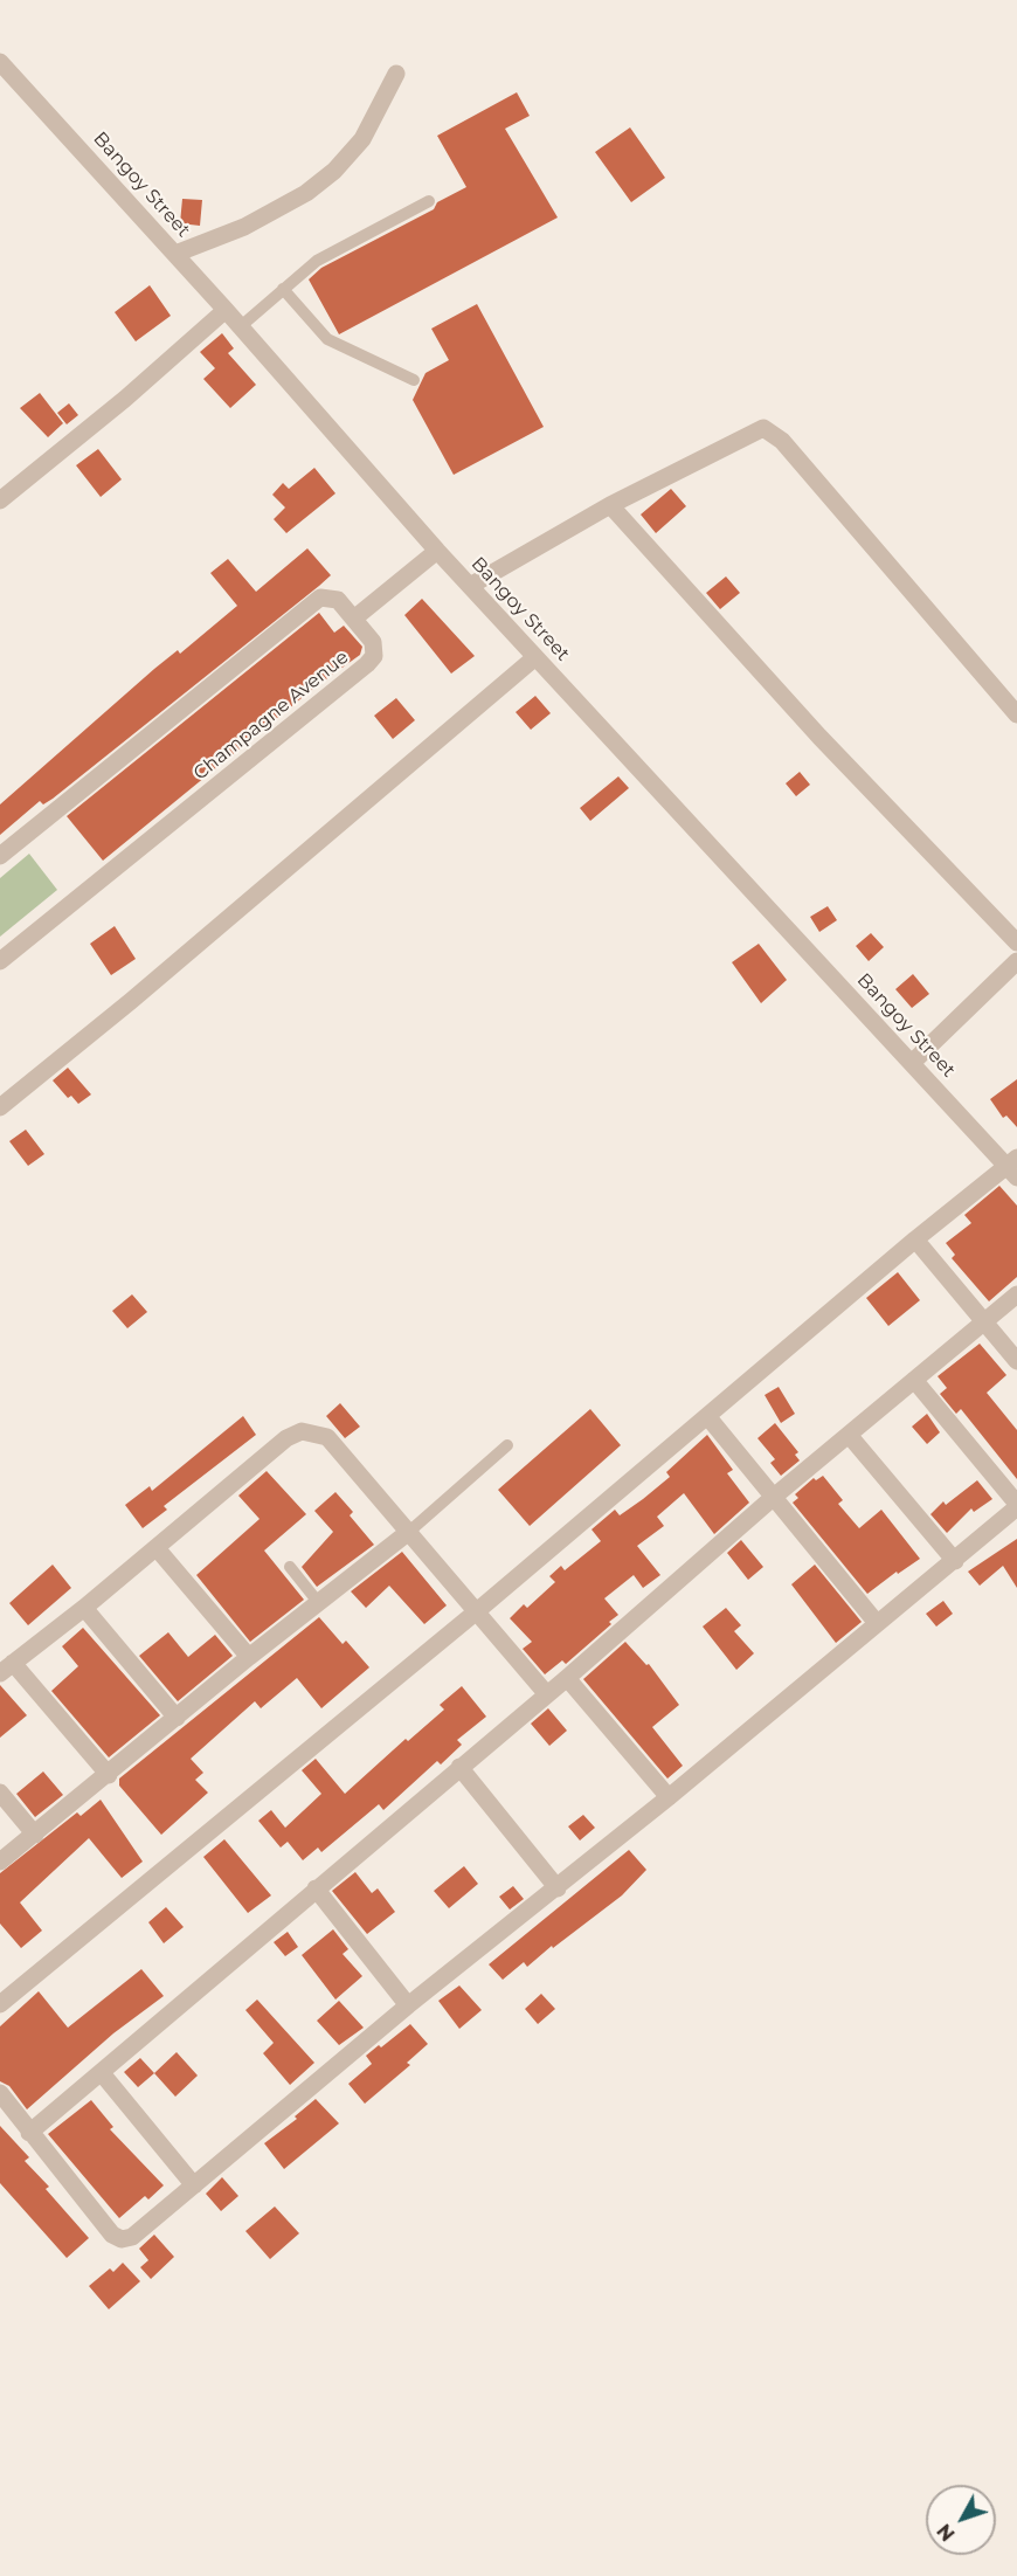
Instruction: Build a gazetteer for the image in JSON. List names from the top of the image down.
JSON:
{
  "streets": {
    "street": ["Bangoy Street", "Champagne Avenue"]
  },
  "north": "bottom left"
}
